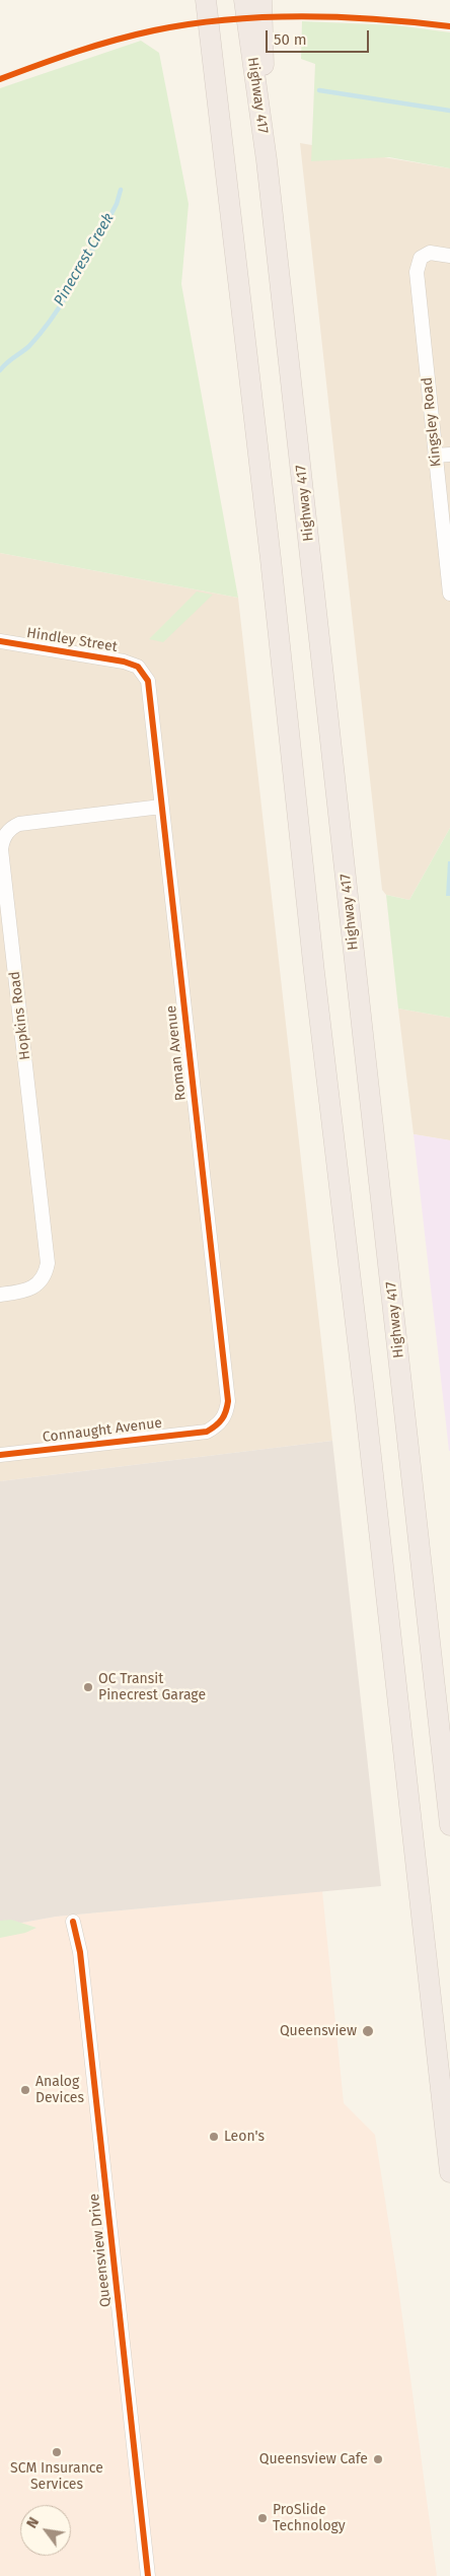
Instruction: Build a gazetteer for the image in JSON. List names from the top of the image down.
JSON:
{
  "streets": {
    "highway": ["Highway 417"],
    "street": [
      "Kingsley Road",
      "Hindley Street",
      "Hopkins Road",
      "Roman Avenue",
      "Connaught Avenue",
      "Queensview Drive"
    ]
  },
  "crossings": [
    ["Hindley Street", "Roman Avenue"],
    ["Hopkins Road", "Roman Avenue"],
    ["Roman Avenue", "Connaught Avenue"]
  ],
  "water": ["Pinecrest Creek"],
  "places": [
    "OC Transit Pinecrest Garage",
    "Queensview",
    "Analog Devices",
    "Leon's",
    "SCM Insurance Services",
    "Queensview Cafe",
    "ProSlide Technology"
  ],
  "scale_bar": "50 m",
  "north": "top left"
}
